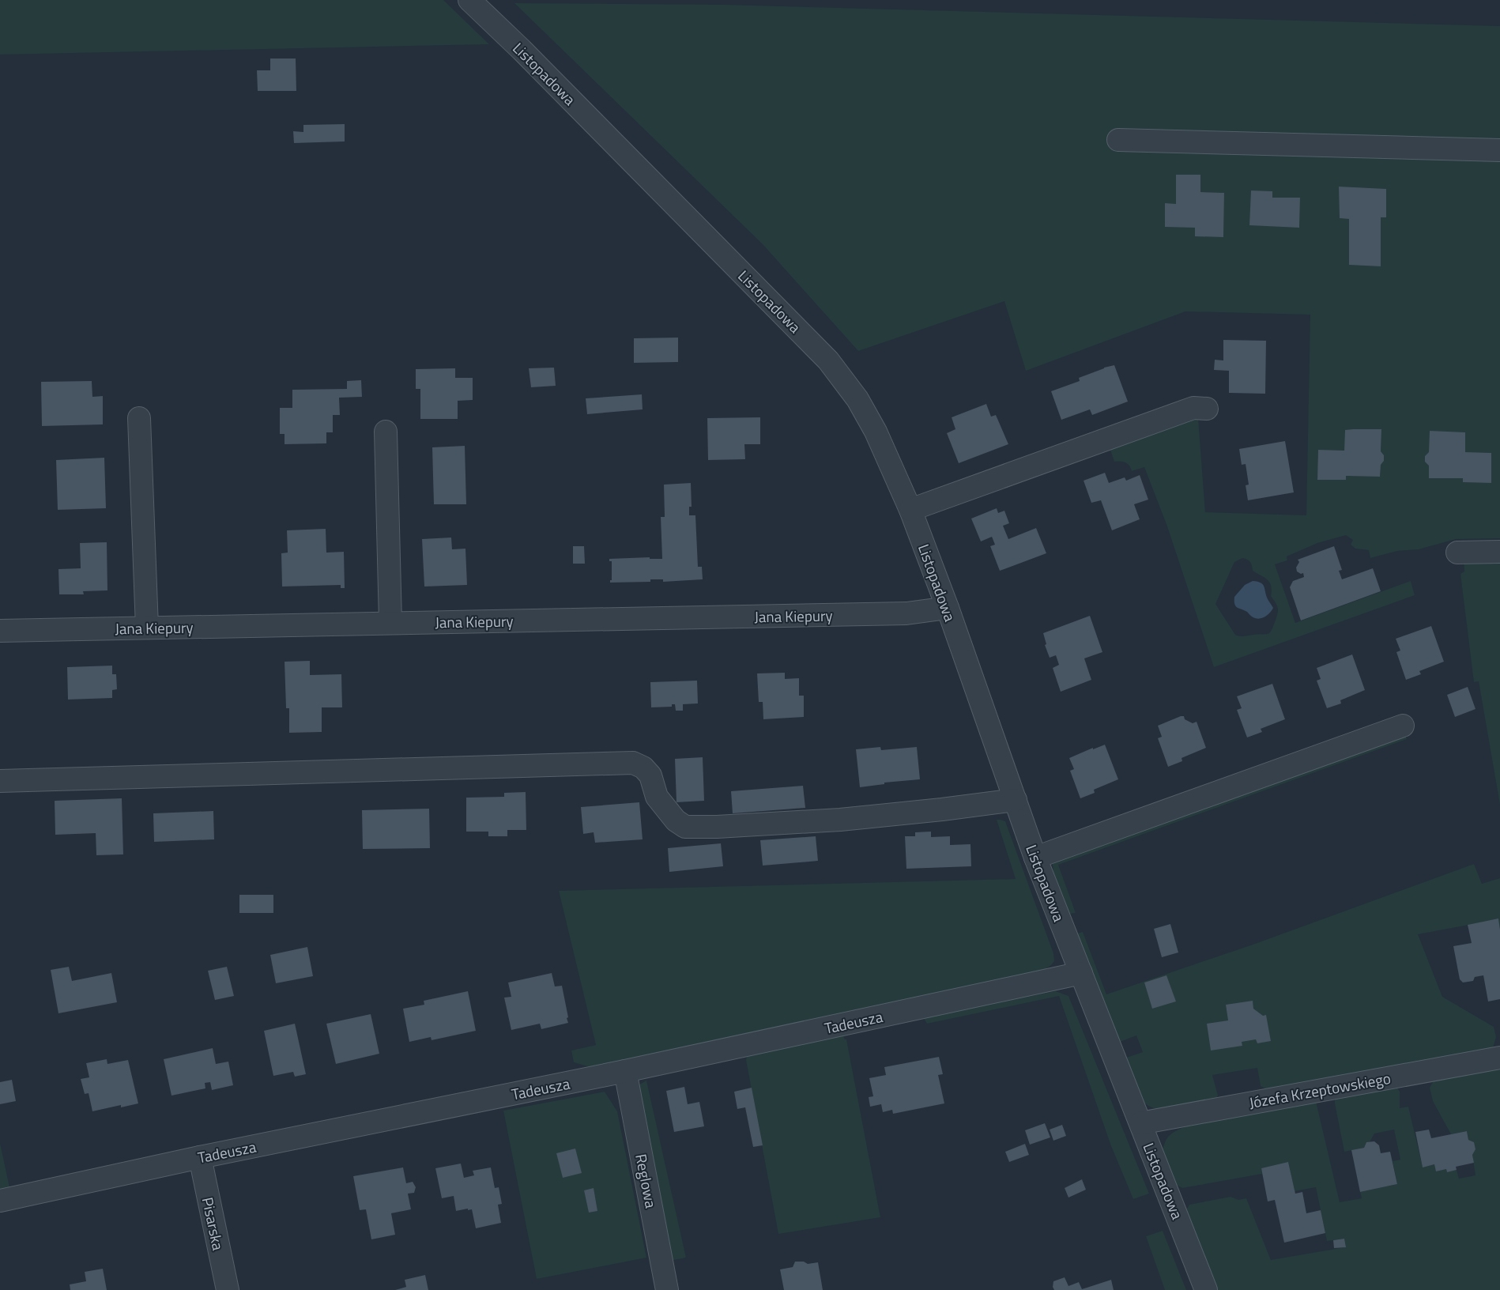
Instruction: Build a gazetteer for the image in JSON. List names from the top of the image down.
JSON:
{
  "streets": {
    "street": [
      "Listopadowa",
      "Jana Kiepury",
      "Tadeusza",
      "Józefa Krzeptowskiego",
      "Reglowa",
      "Pisarska"
    ]
  },
  "crossings": [
    ["Listopadowa", "Jana Kiepury"],
    ["Listopadowa", "Tadeusza"],
    ["Listopadowa", "Józefa Krzeptowskiego"],
    ["Tadeusza", "Reglowa"],
    ["Tadeusza", "Pisarska"]
  ]
}
